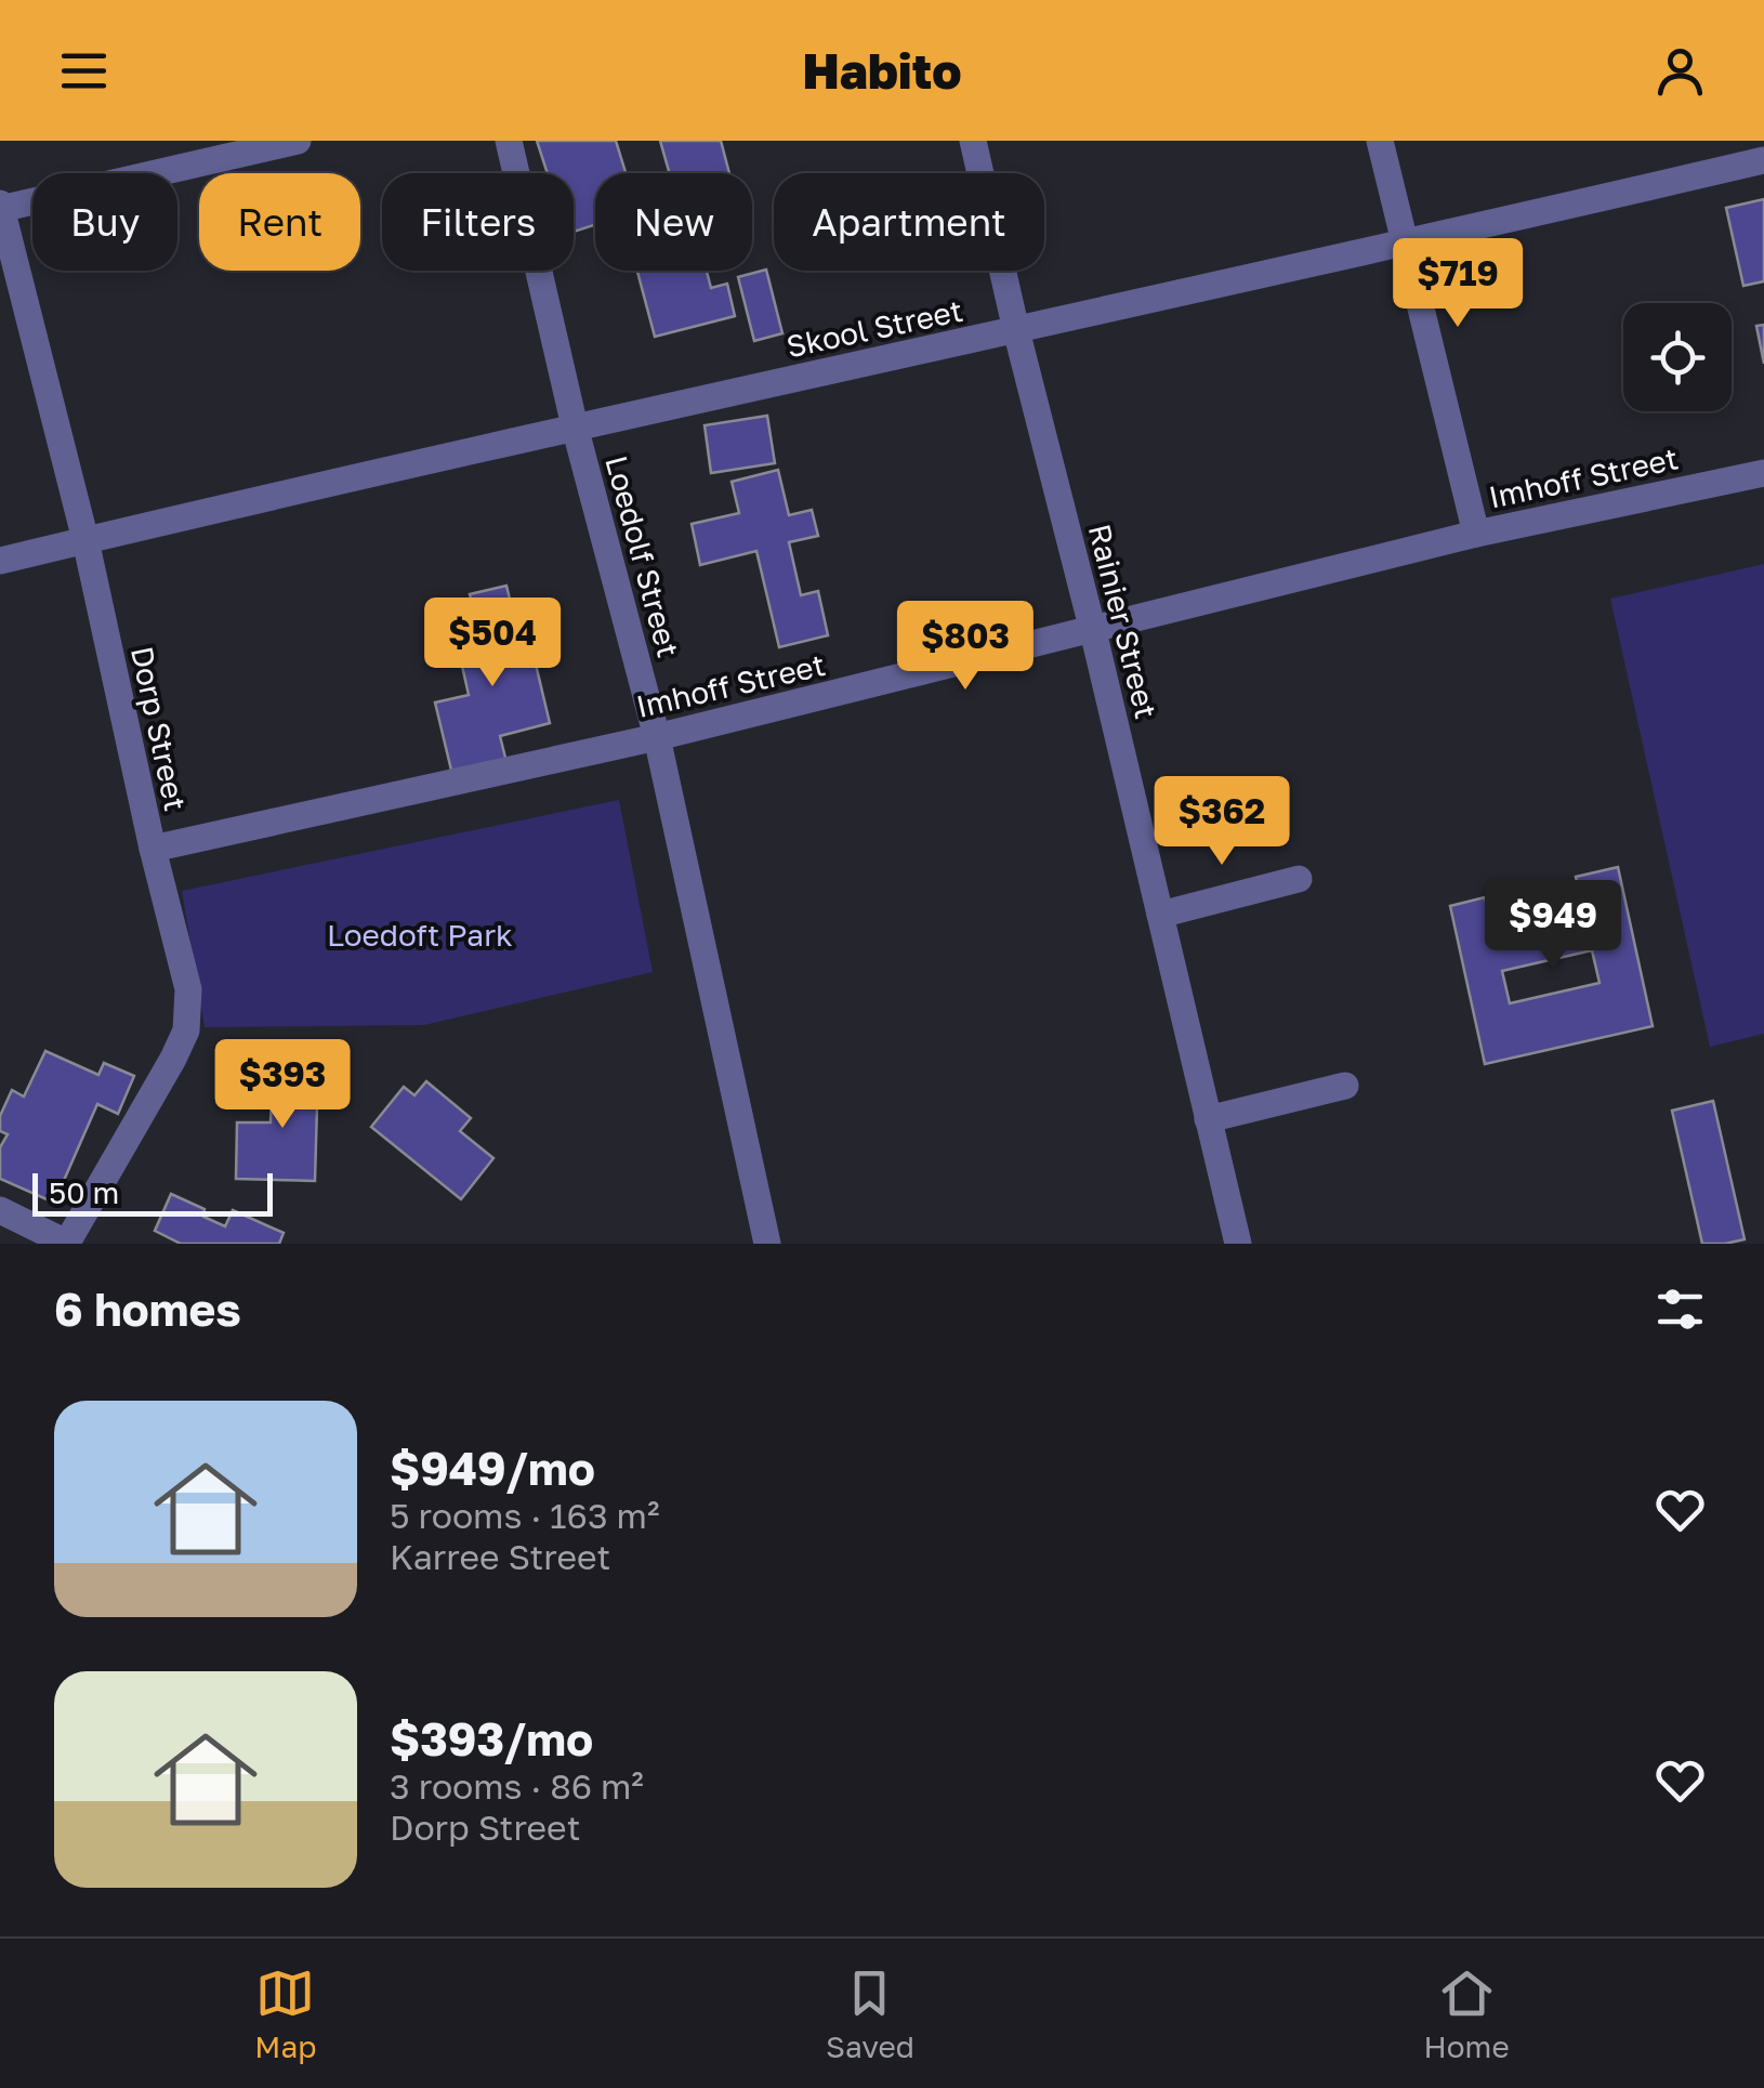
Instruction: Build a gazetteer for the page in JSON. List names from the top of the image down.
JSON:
{
  "streets": {
    "street": [
      "Skool Street",
      "Imhoff Street",
      "Loedolf Street",
      "Rainier Street",
      "Dorp Street"
    ]
  },
  "crossings": [
    ["Skool Street", "Loedolf Street"],
    ["Skool Street", "Rainier Street"],
    ["Skool Street", "Dorp Street"],
    ["Imhoff Street", "Loedolf Street"],
    ["Imhoff Street", "Rainier Street"],
    ["Imhoff Street", "Dorp Street"]
  ],
  "parks": ["Loedoft Park"],
  "scale_bar": "50 m",
  "page": {
    "header": "Habito",
    "chip": [
      "Buy",
      "Rent",
      "Filters",
      "New",
      "Apartment"
    ],
    "price": [
      "$719",
      "$504",
      "$803",
      "$362",
      "$949",
      "$393"
    ],
    "scale": "50 m",
    "heading": "6 homes",
    "list": [
      {
        "name": "$949/mo",
        "note": "5 rooms · 163 m² · Karree Street"
      },
      {
        "name": "$393/mo",
        "note": "3 rooms · 86 m² · Dorp Street"
      }
    ],
    "tabs": ["Map", "Saved", "Home"]
  }
}
